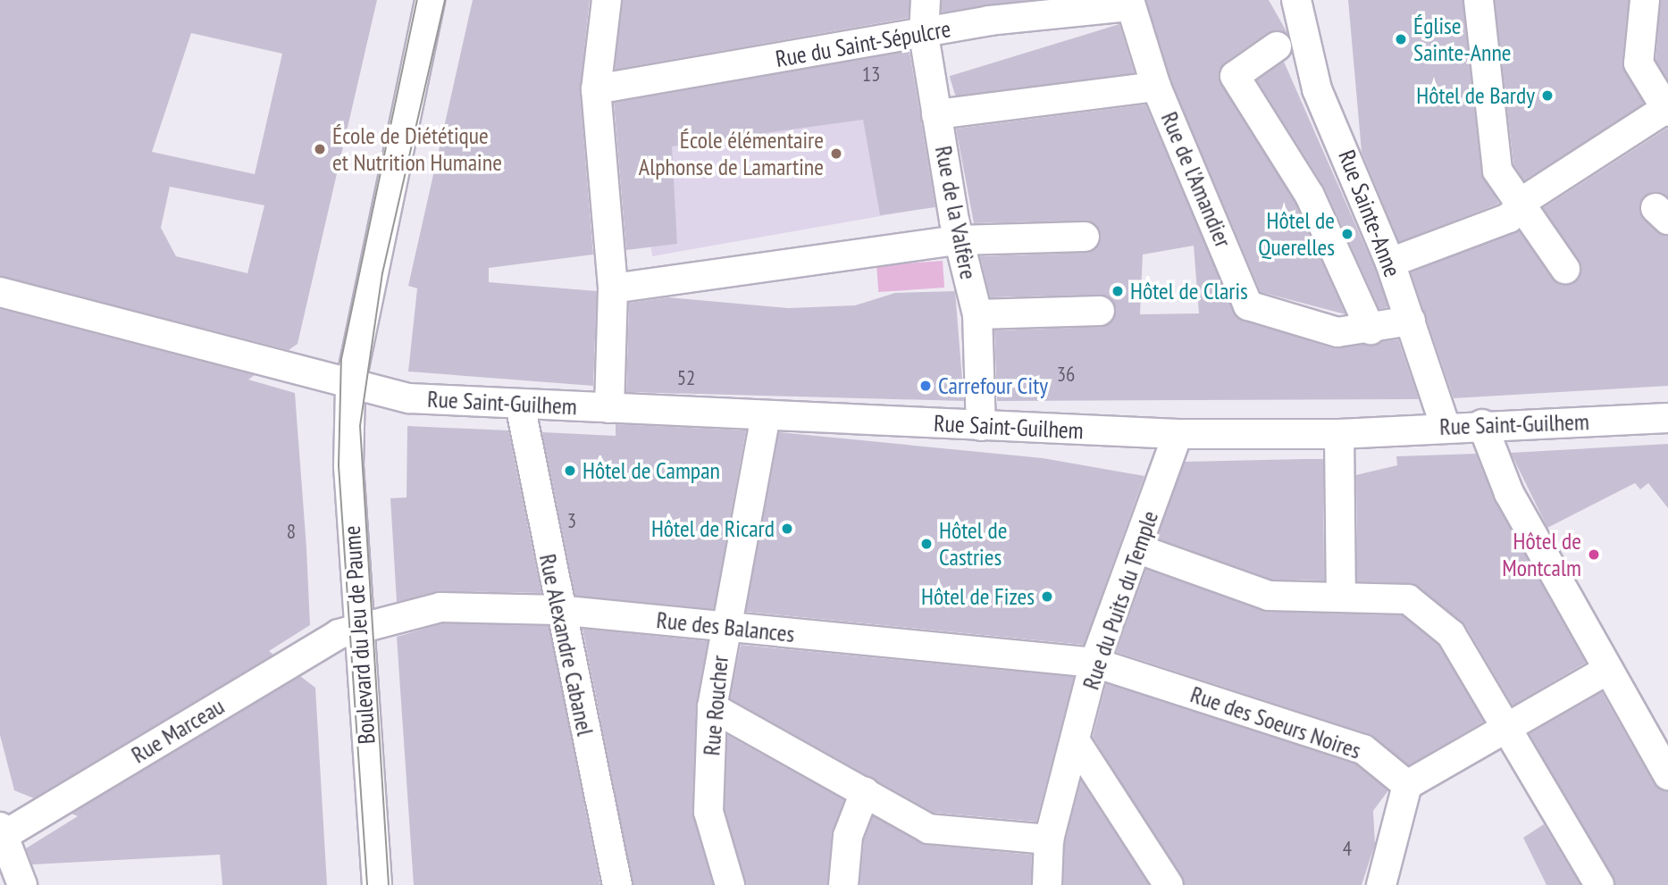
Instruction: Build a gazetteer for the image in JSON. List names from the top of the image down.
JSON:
{
  "streets": {
    "street": [
      "Rue du Saint-Sépulcre",
      "Rue de l'Amandier",
      "Rue de la Valfère",
      "Rue Sainte-Anne",
      "Rue Saint-Guilhem",
      "Rue du Puits du Temple",
      "Rue des Balances",
      "Boulevard du Jeu de Paume",
      "Rue Alexandre Cabanel",
      "Rue Roucher",
      "Rue des Soeurs Noires",
      "Rue Marceau"
    ]
  },
  "crossings": [
    ["Rue du Saint-Sépulcre", "Rue de l'Amandier"],
    ["Rue du Saint-Sépulcre", "Rue de la Valfère"],
    ["Rue de l'Amandier", "Rue Sainte-Anne"],
    ["Rue de la Valfère", "Rue Saint-Guilhem"],
    ["Rue Sainte-Anne", "Rue Saint-Guilhem"],
    ["Rue Saint-Guilhem", "Rue du Puits du Temple"],
    ["Rue Saint-Guilhem", "Boulevard du Jeu de Paume"],
    ["Rue Saint-Guilhem", "Rue Alexandre Cabanel"],
    ["Rue Saint-Guilhem", "Rue Roucher"],
    ["Rue du Puits du Temple", "Rue des Balances"],
    ["Rue du Puits du Temple", "Rue des Soeurs Noires"],
    ["Rue des Balances", "Boulevard du Jeu de Paume"],
    ["Rue des Balances", "Rue Alexandre Cabanel"],
    ["Rue des Balances", "Rue Roucher"],
    ["Rue des Balances", "Rue des Soeurs Noires"],
    ["Rue des Balances", "Rue Marceau"],
    ["Boulevard du Jeu de Paume", "Rue Marceau"]
  ],
  "places": [
    "Église Sainte-Anne",
    "Hôtel de Bardy",
    "École de Diététique et Nutrition Humaine",
    "École élémentaire Alphonse de Lamartine",
    "Hôtel de Querelles",
    "Hôtel de Claris",
    "Carrefour City",
    "Hôtel de Campan",
    "Hôtel de Ricard",
    "Hôtel de Castries",
    "Hôtel de Montcalm",
    "Hôtel de Fizes"
  ],
  "house_numbers": [
    "13",
    "36",
    "52",
    "3",
    "8",
    "4"
  ]
}
